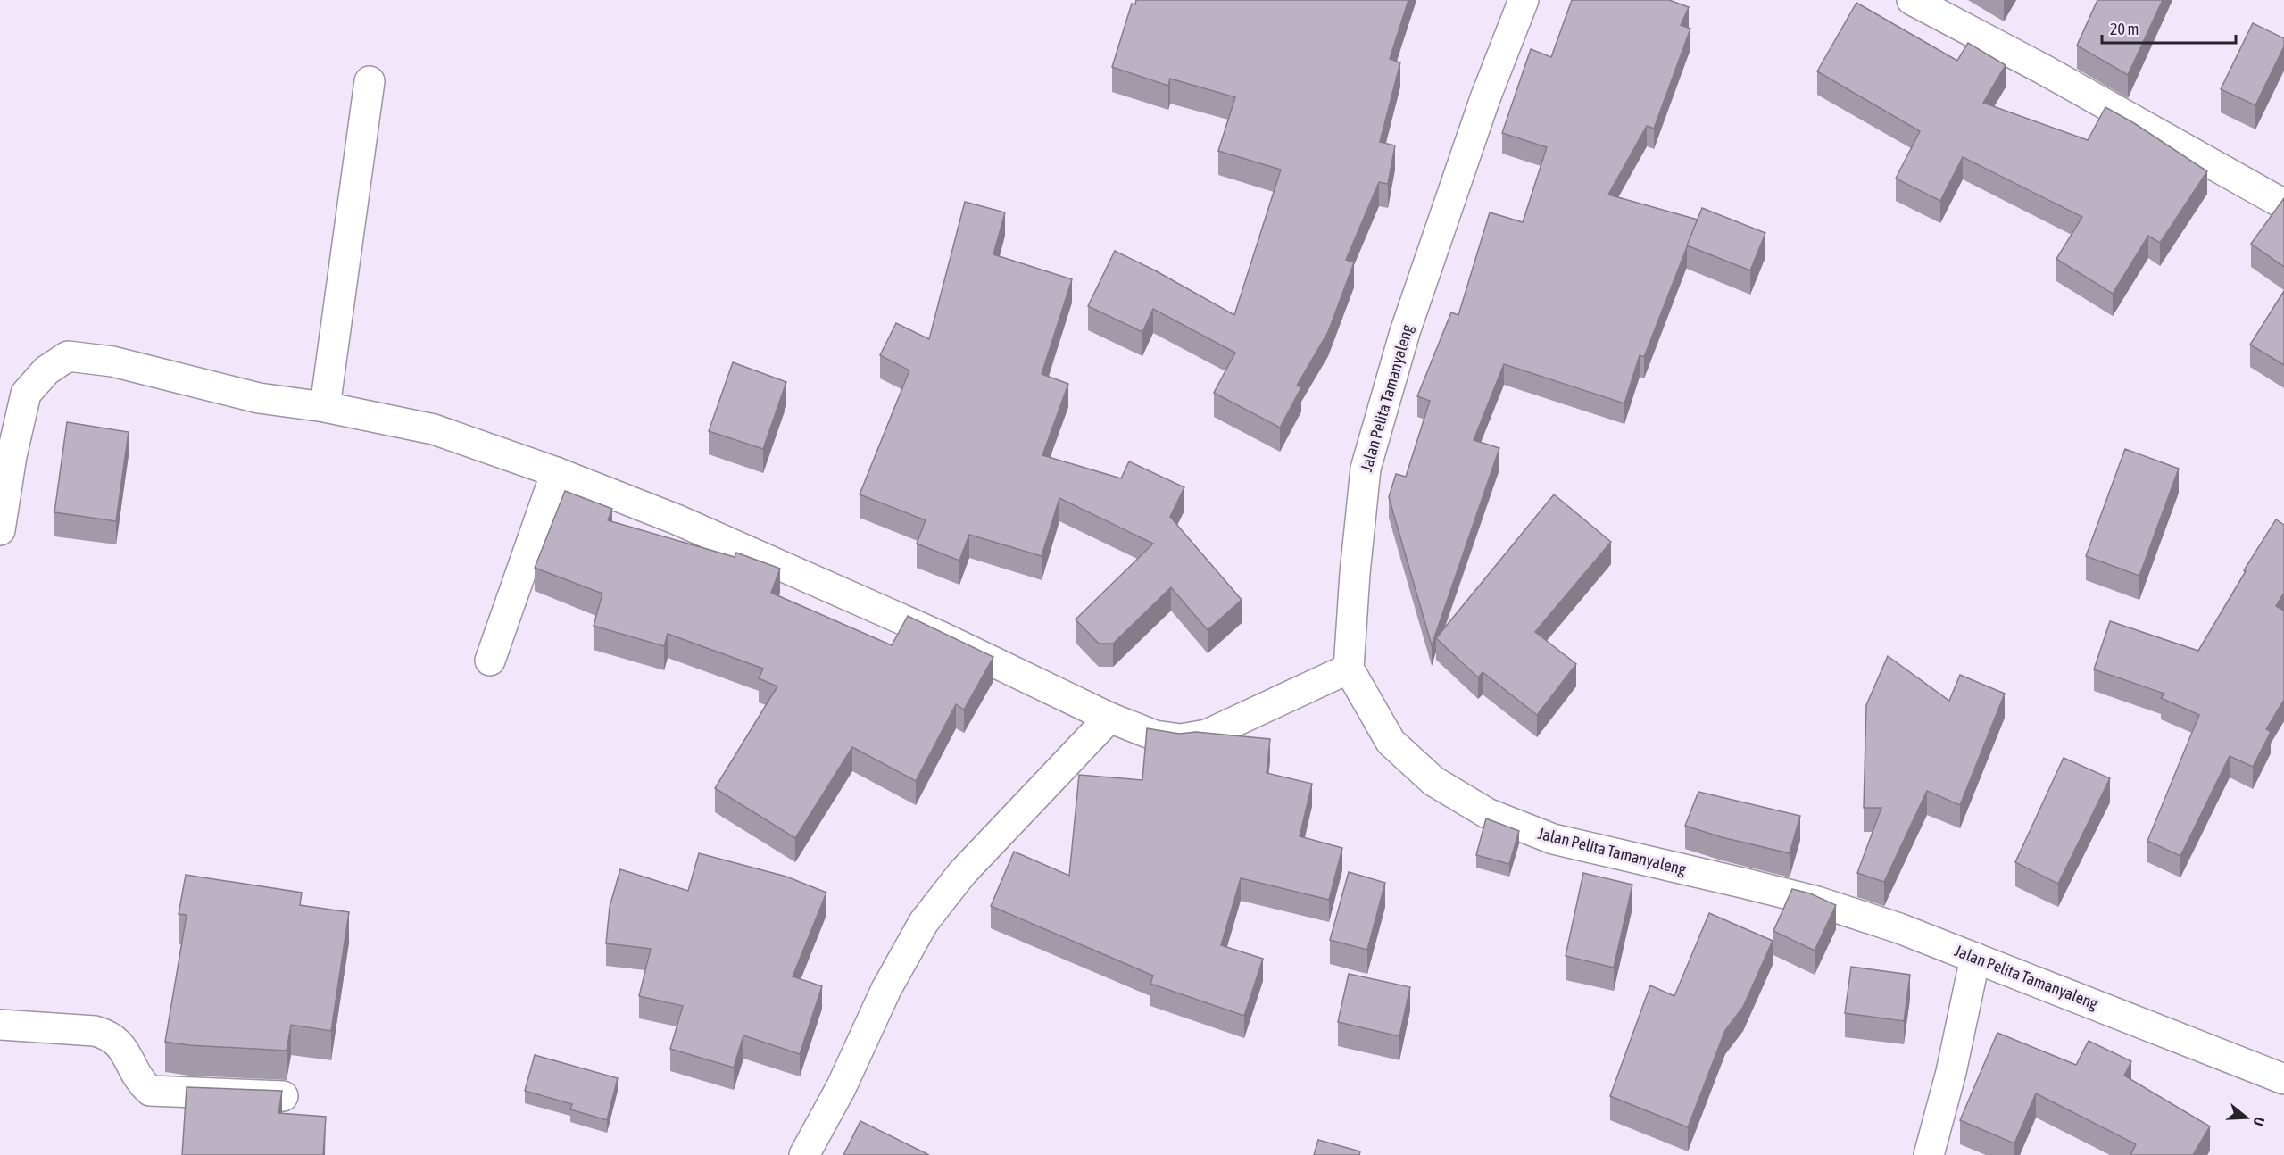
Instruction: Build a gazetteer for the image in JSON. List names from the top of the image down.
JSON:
{
  "streets": {
    "street": ["Jalan Pelita Tamanyaleng"]
  },
  "scale_bar": "20 m",
  "north": "right"
}
